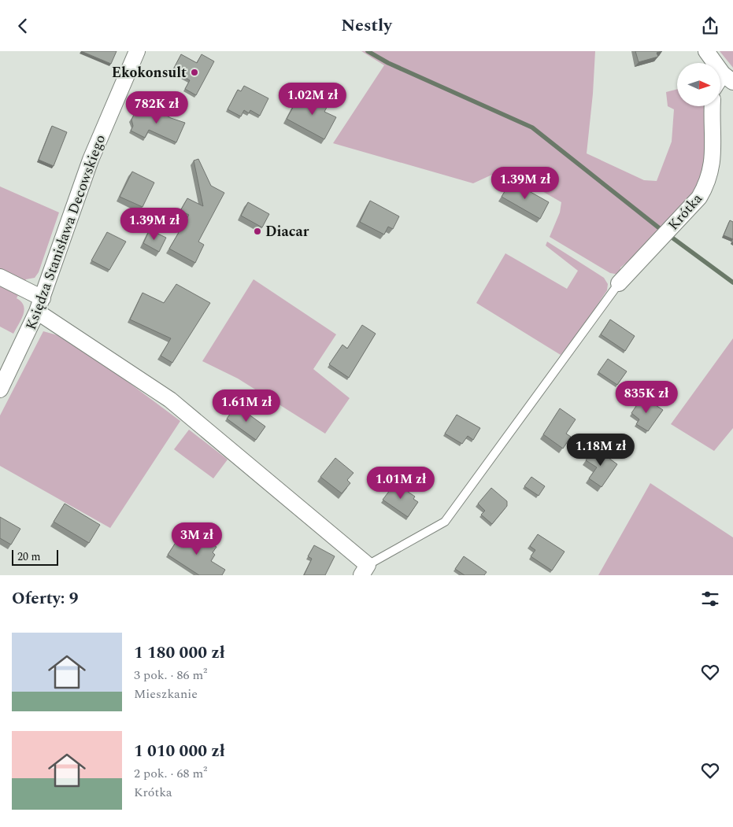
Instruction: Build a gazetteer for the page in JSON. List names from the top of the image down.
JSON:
{
  "streets": {
    "street": ["Krótka", "Księdza Stanisława Decowskiego"]
  },
  "places": ["Ekokonsult", "Diacar"],
  "scale_bar": "20 m",
  "north": "right",
  "page": {
    "header": "Nestly",
    "price": [
      "1.02M zł",
      "782K zł",
      "1.39M zł",
      "1.39M zł",
      "835K zł",
      "1.61M zł",
      "1.18M zł",
      "1.01M zł",
      "3M zł"
    ],
    "scale": "20 m",
    "heading": "Oferty: 9",
    "list": [
      {
        "name": "1 180 000 zł",
        "note": "3 pok. · 86 m² · Mieszkanie"
      },
      {
        "name": "1 010 000 zł",
        "note": "2 pok. · 68 m² · Krótka"
      }
    ]
  }
}
